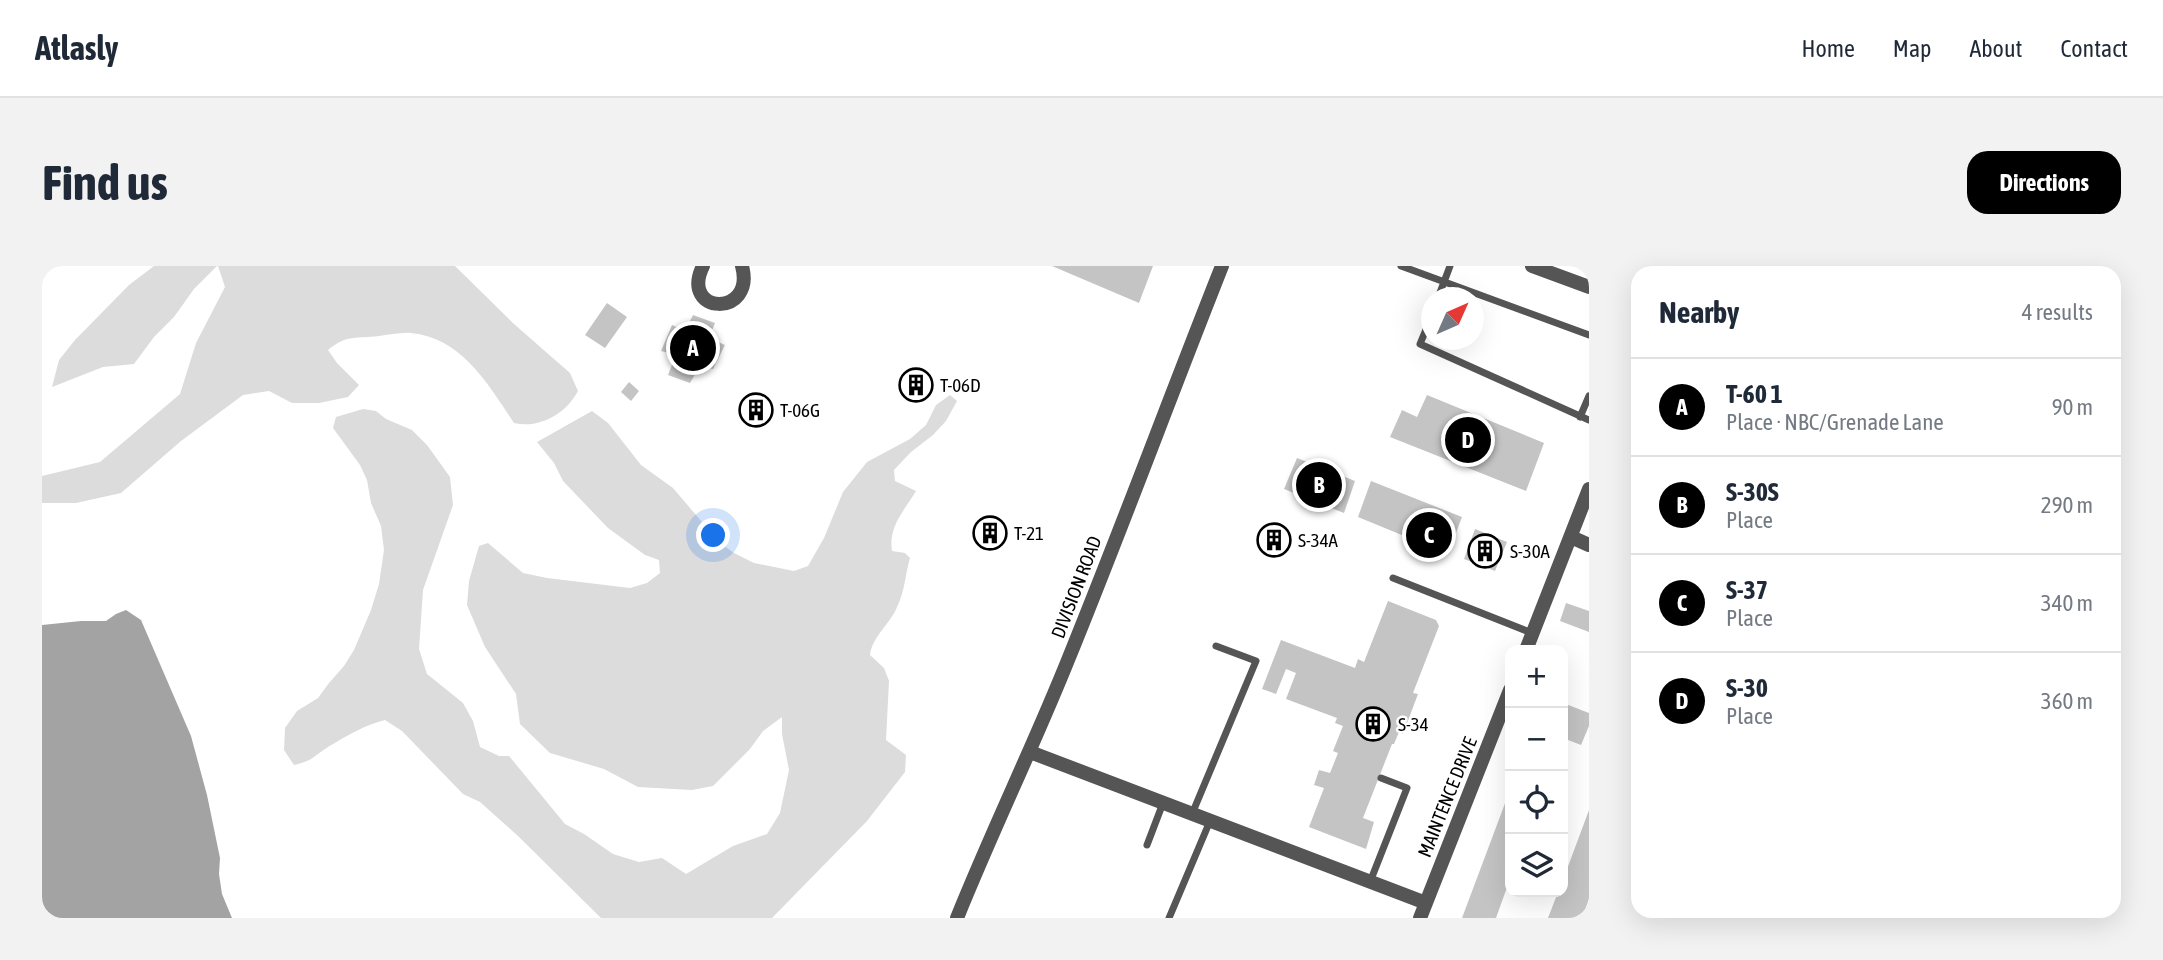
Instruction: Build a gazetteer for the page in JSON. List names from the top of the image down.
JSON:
{
  "streets": {
    "street": ["DIVISION ROAD", "MAINTENCE DRIVE"]
  },
  "places": {
    "building": [
      "T-06D",
      "T-06G",
      "T-21",
      "S-34A",
      "S-30A",
      "S-34"
    ]
  },
  "north": "top right",
  "page": {
    "header": "Atlasly",
    "nav": [
      "Home",
      "Map",
      "About",
      "Contact"
    ],
    "buttons": "Directions",
    "title": "Find us",
    "heading": ["Nearby", "4 results"],
    "pins": [
      "A",
      "D",
      "B",
      "C"
    ],
    "list": [
      {
        "mark": "A",
        "name": "T-60 1",
        "note": "Place · NBC/Grenade Lane",
        "value": "90 m"
      },
      {
        "mark": "B",
        "name": "S-30S",
        "note": "Place",
        "value": "290 m"
      },
      {
        "mark": "C",
        "name": "S-37",
        "note": "Place",
        "value": "340 m"
      },
      {
        "mark": "D",
        "name": "S-30",
        "note": "Place",
        "value": "360 m"
      }
    ],
    "map_buttons": ["+", "−"]
  }
}
